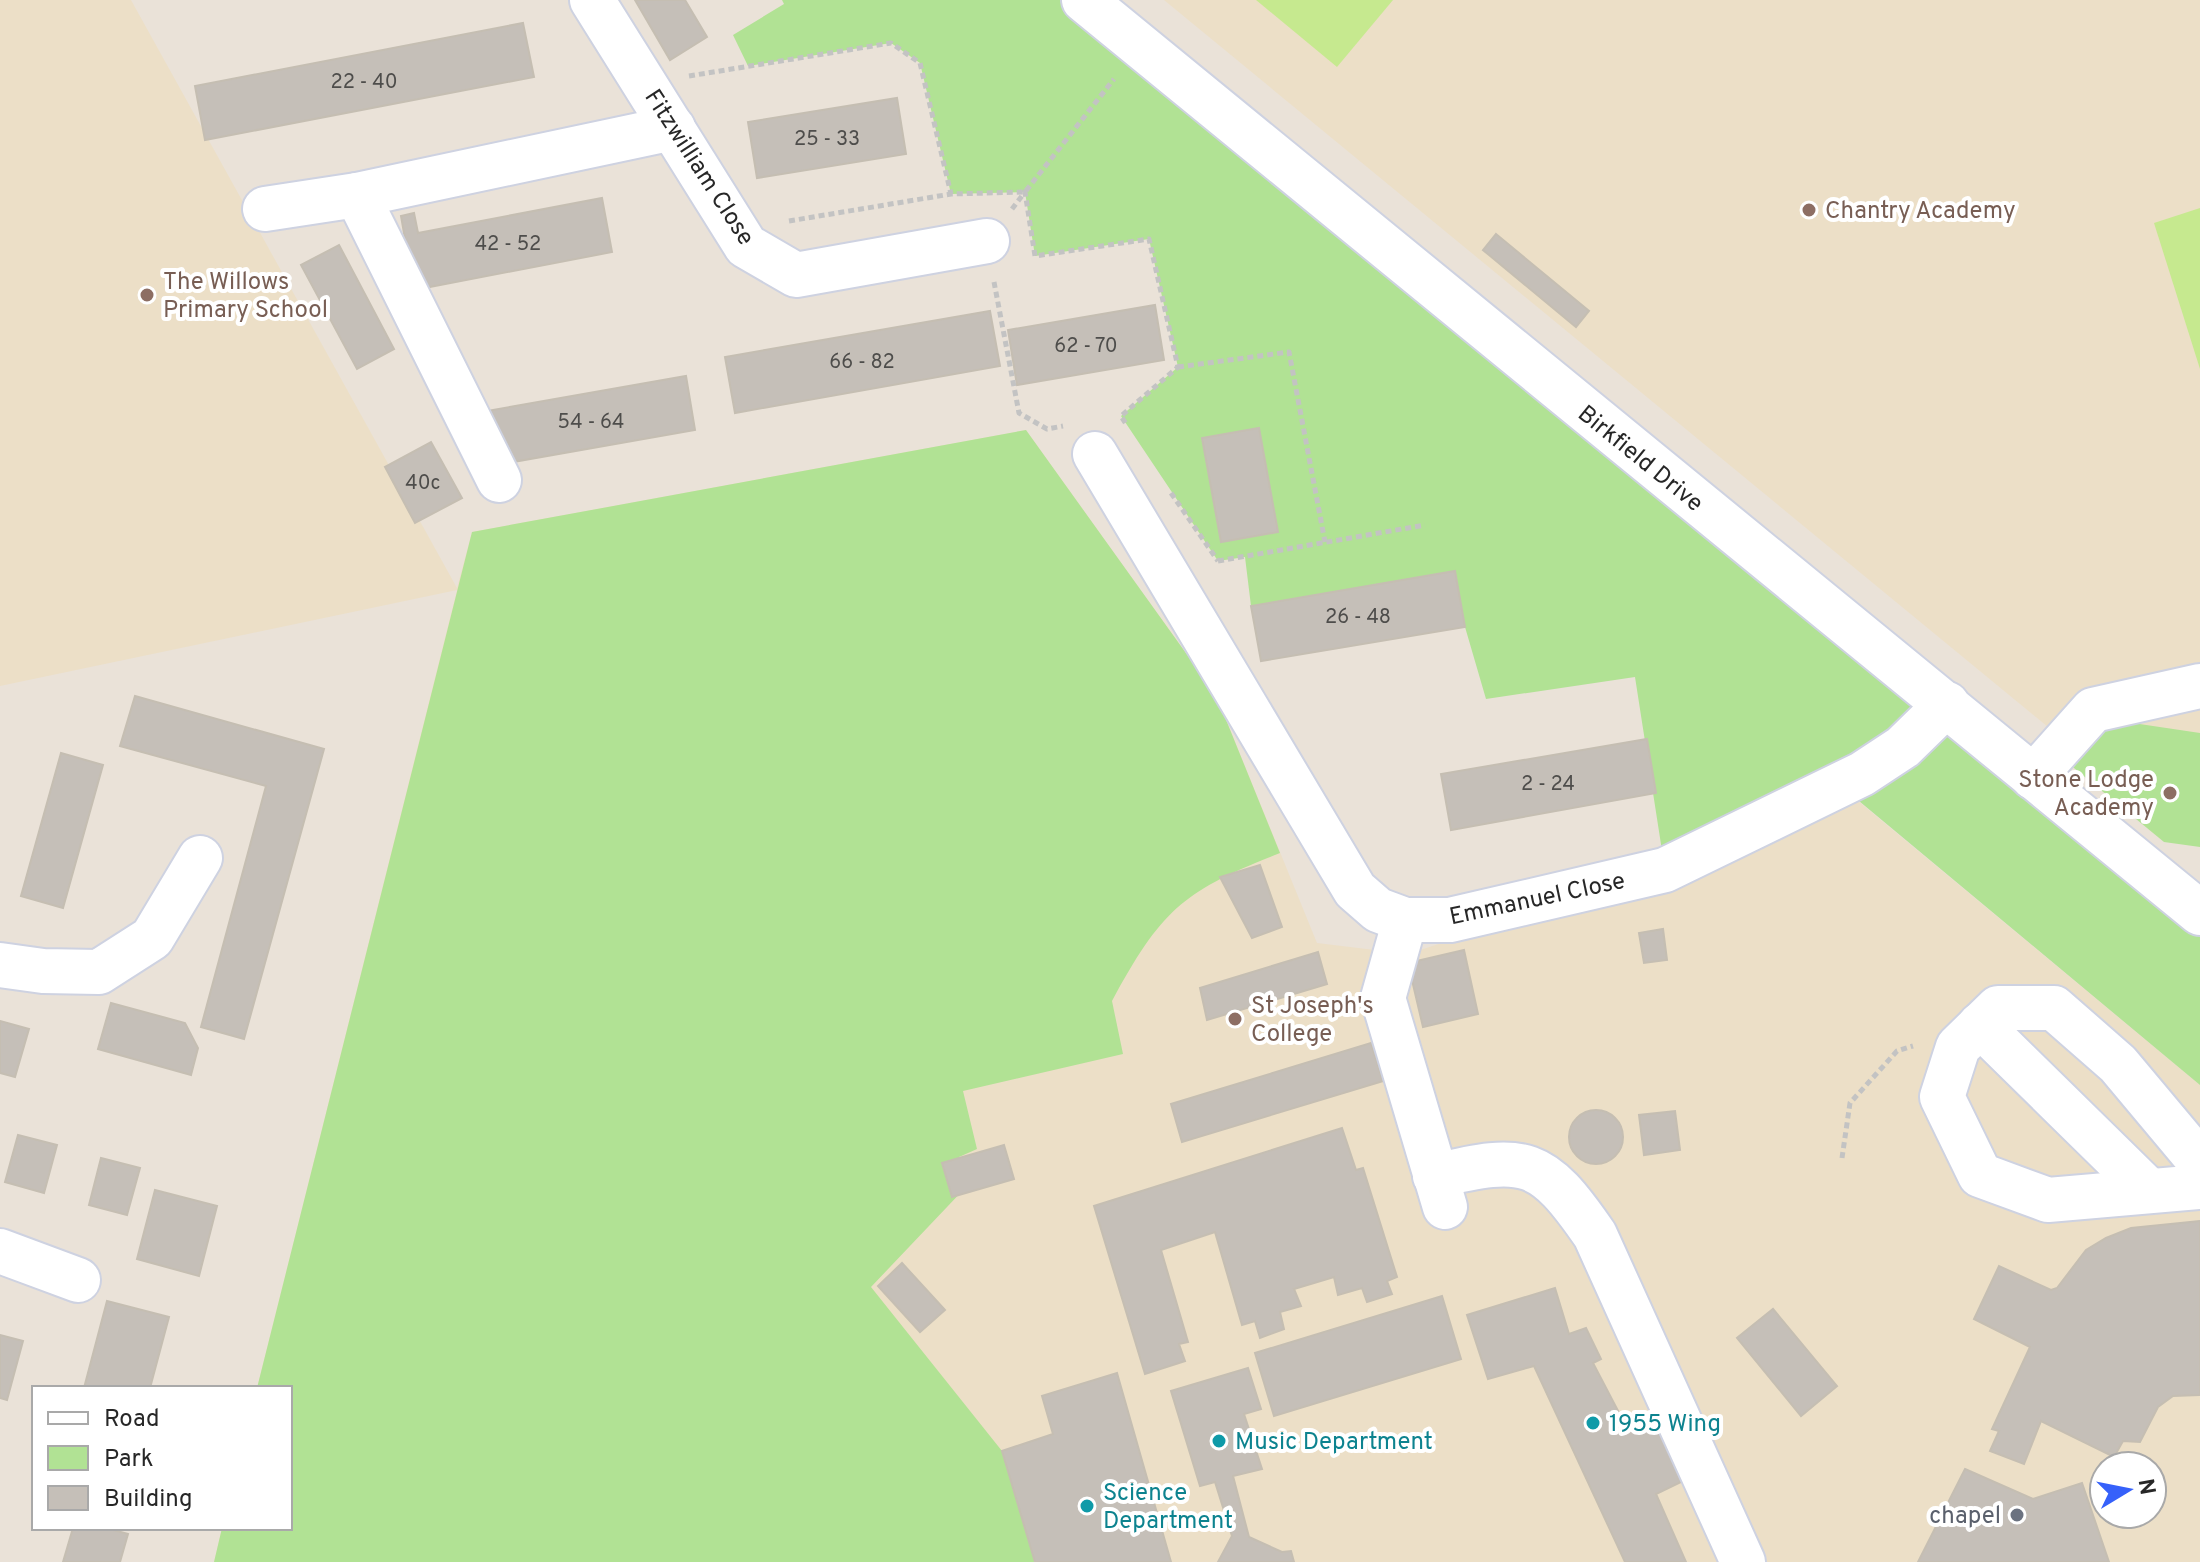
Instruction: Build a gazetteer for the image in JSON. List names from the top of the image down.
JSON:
{
  "streets": {
    "street": ["Fitzwilliam Close", "Birkfield Drive", "Emmanuel Close"]
  },
  "crossings": [
    ["Birkfield Drive", "Emmanuel Close"]
  ],
  "places": [
    "Chantry Academy",
    "The Willows Primary School",
    "Stone Lodge Academy",
    "St Joseph's College",
    "1955 Wing",
    "Music Department",
    "Science Department",
    "chapel"
  ],
  "house_numbers": [
    "22 - 40",
    "25 - 33",
    "42 - 52",
    "62 - 70",
    "66 - 82",
    "54 - 64",
    "40c",
    "26 - 48",
    "2 - 24"
  ],
  "legend": ["Road", "Park", "Building"],
  "north": "right"
}
